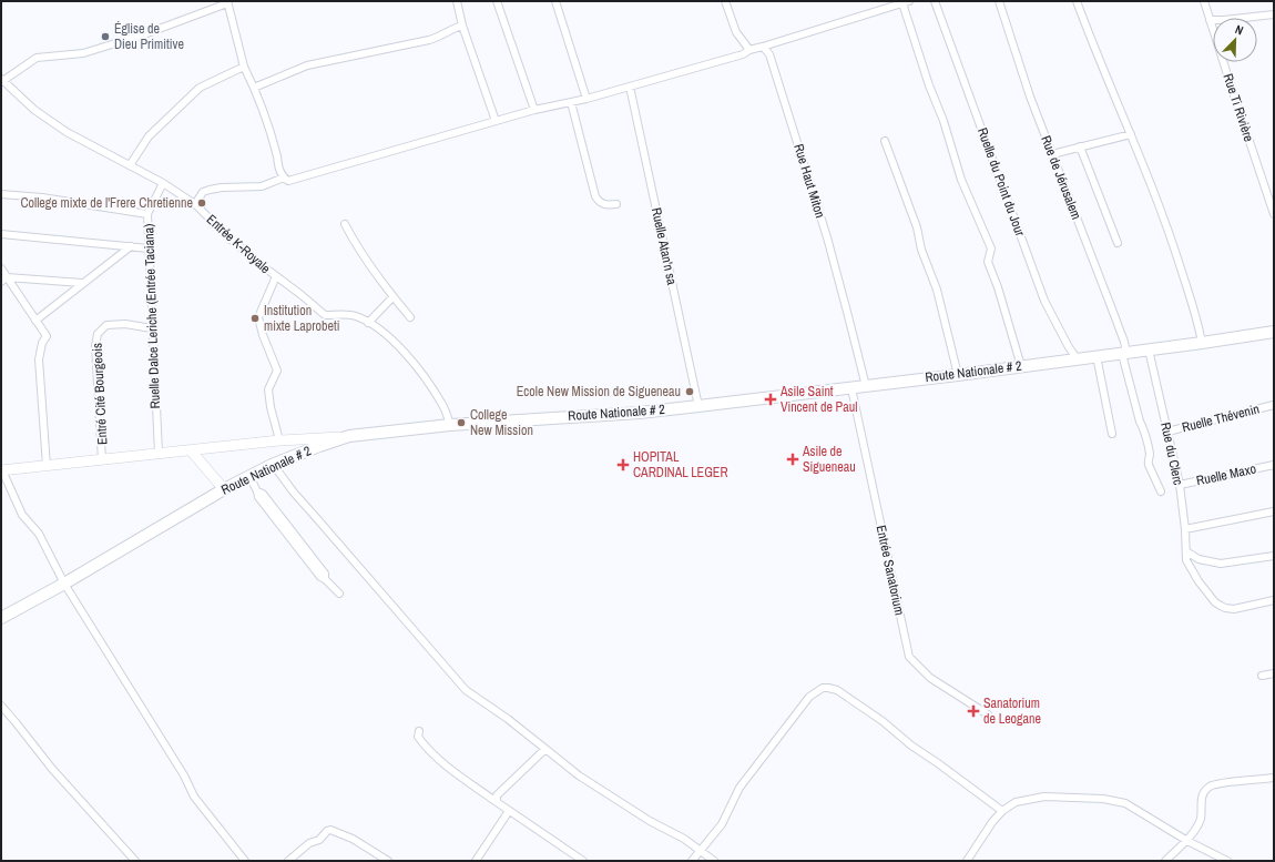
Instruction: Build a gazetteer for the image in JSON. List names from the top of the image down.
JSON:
{
  "streets": {
    "main road": ["Route Nationale # 2"],
    "street": [
      "Rue Ti Rivière",
      "Rue de Jérusalem",
      "Rue Haut Miton",
      "Ruelle du Point du Jour",
      "Entrée K-Royale",
      "Ruelle Atan'n sa",
      "Ruelle Dalce Leriche (Entrée Taciana)",
      "Entré Cité Bourgeois",
      "Ruelle Thévenin",
      "Rue du Clerc",
      "Ruelle Maxo",
      "Entrée Sanatorium"
    ]
  },
  "crossings": [
    ["Rue de Jérusalem", "Route Nationale # 2"],
    ["Rue Haut Miton", "Route Nationale # 2"],
    ["Ruelle du Point du Jour", "Route Nationale # 2"],
    ["Entrée K-Royale", "Ruelle Dalce Leriche (Entrée Taciana)"],
    ["Entrée K-Royale", "Route Nationale # 2"],
    ["Ruelle Atan'n sa", "Route Nationale # 2"],
    ["Ruelle Dalce Leriche (Entrée Taciana)", "Entré Cité Bourgeois"],
    ["Route Nationale # 2", "Rue du Clerc"],
    ["Route Nationale # 2", "Entrée Sanatorium"],
    ["Ruelle Thévenin", "Rue du Clerc"],
    ["Rue du Clerc", "Ruelle Maxo"]
  ],
  "places": {
    "other": [
      "Église de Dieu Primitive",
      "College mixte de l'Frere Chretienne",
      "Institution mixte Laprobeti",
      "Ecole New Mission de Sigueneau",
      "College New Mission"
    ],
    "health": [
      "Asile Saint Vincent de Paul",
      "Asile de Sigueneau",
      "HOPITAL CARDINAL LEGER",
      "Sanatorium de Leogane"
    ]
  },
  "north": "top right"
}
